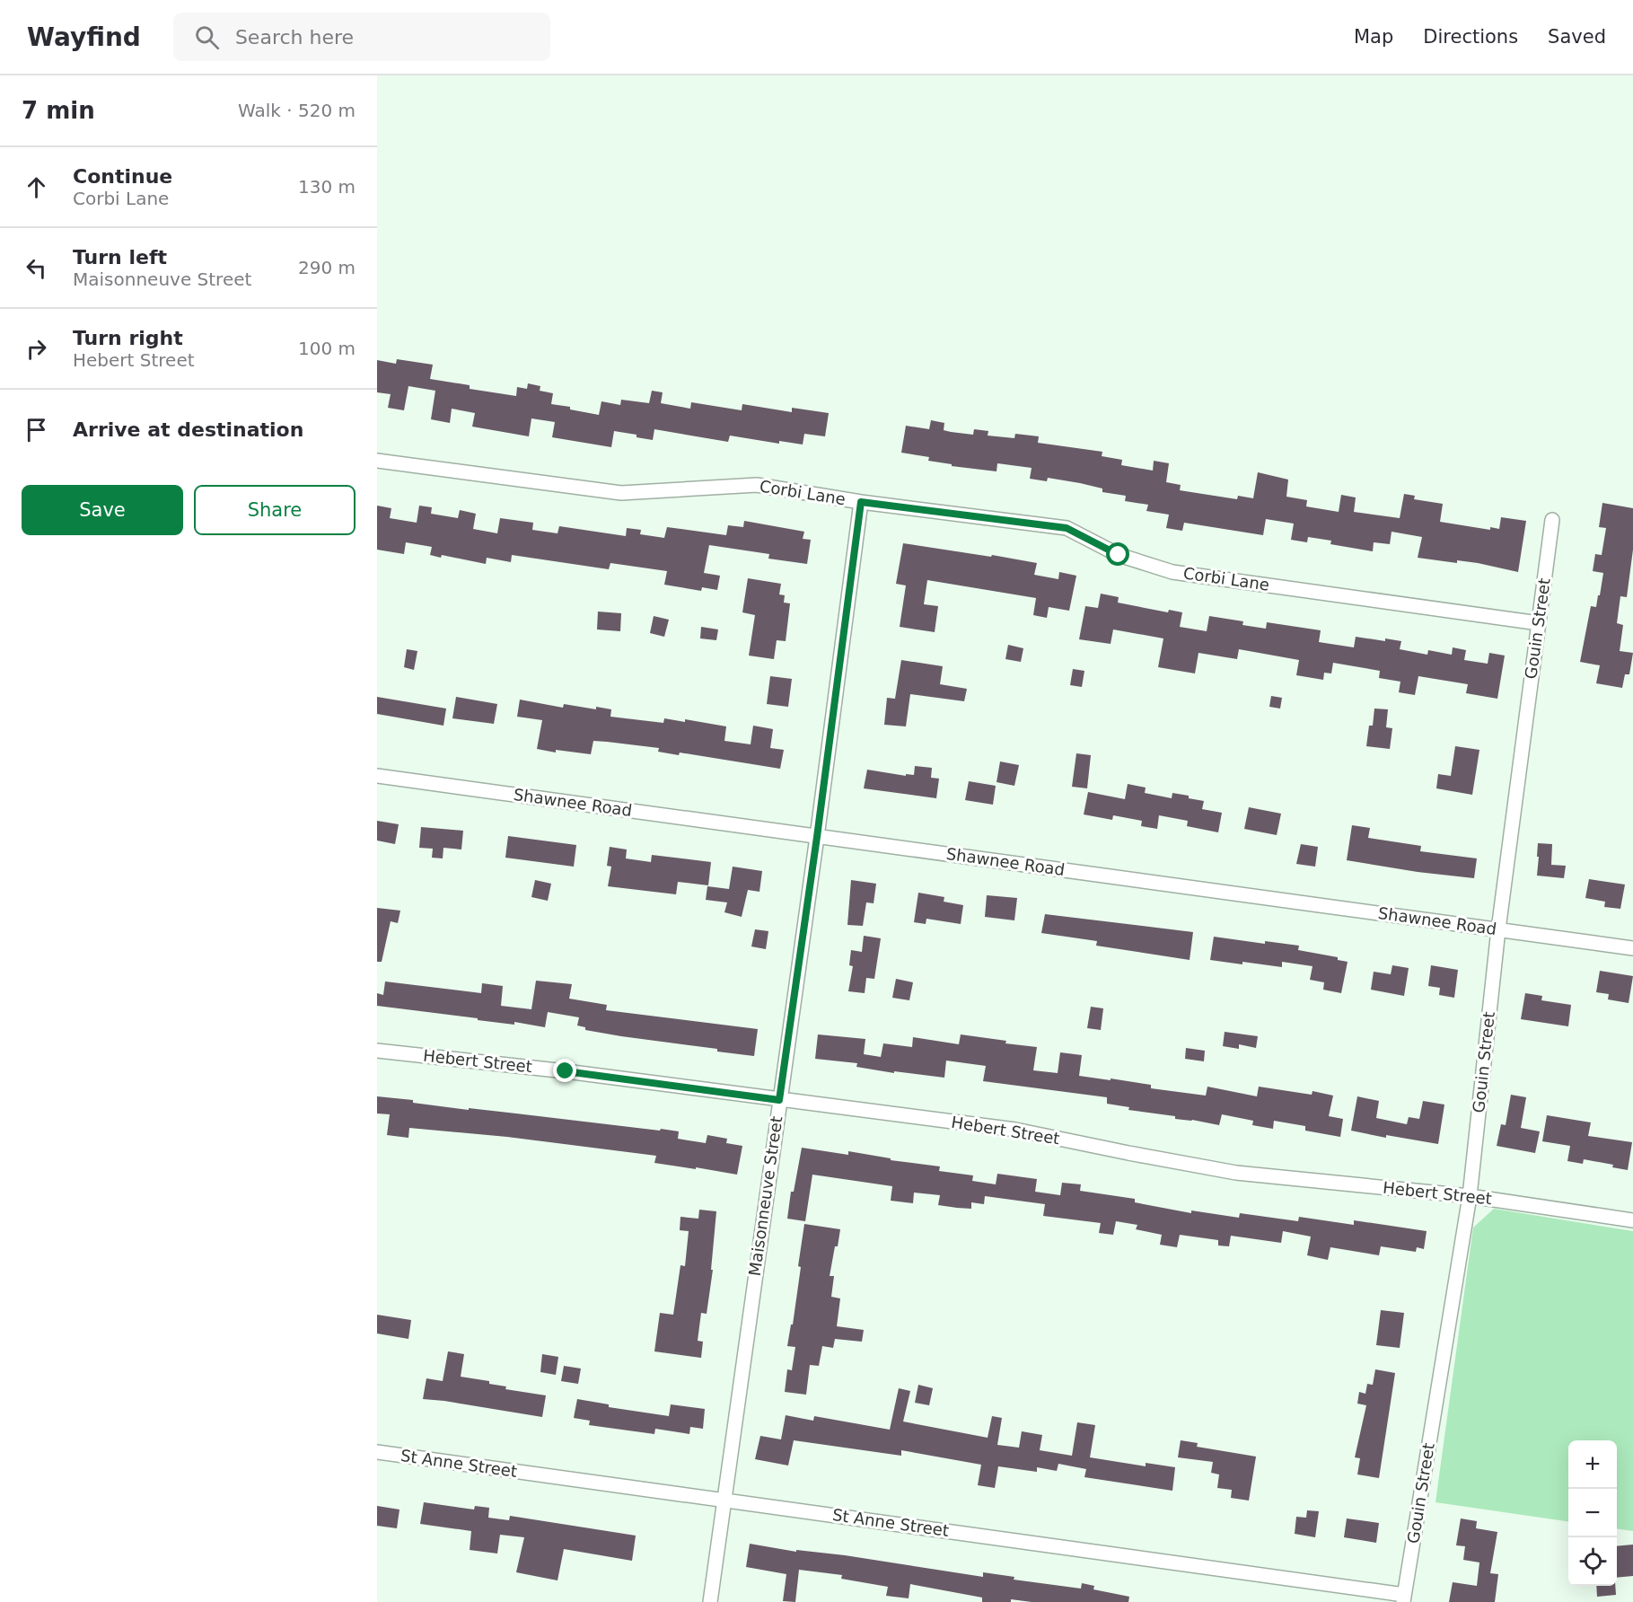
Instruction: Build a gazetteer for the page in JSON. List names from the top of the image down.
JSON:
{
  "streets": {
    "street": [
      "Corbi Lane",
      "Gouin Street",
      "Shawnee Road",
      "Hebert Street",
      "Maisonneuve Street",
      "St Anne Street"
    ]
  },
  "crossings": [
    ["Corbi Lane", "Gouin Street"],
    ["Corbi Lane", "Maisonneuve Street"],
    ["Gouin Street", "Shawnee Road"],
    ["Gouin Street", "Hebert Street"],
    ["Gouin Street", "St Anne Street"],
    ["Shawnee Road", "Maisonneuve Street"],
    ["Hebert Street", "Maisonneuve Street"],
    ["Maisonneuve Street", "St Anne Street"]
  ],
  "page": {
    "header": "Wayfind",
    "search": "Search here",
    "nav": ["Map", "Directions", "Saved"],
    "heading": ["7 min", "Walk · 520 m"],
    "list": [
      ["Continue", "Corbi Lane", "130 m"],
      ["Turn left", "Maisonneuve Street", "290 m"],
      ["Turn right", "Hebert Street", "100 m"],
      "Arrive at destination"
    ],
    "buttons": ["Save", "Share"],
    "map_buttons": ["+", "−"]
  }
}
